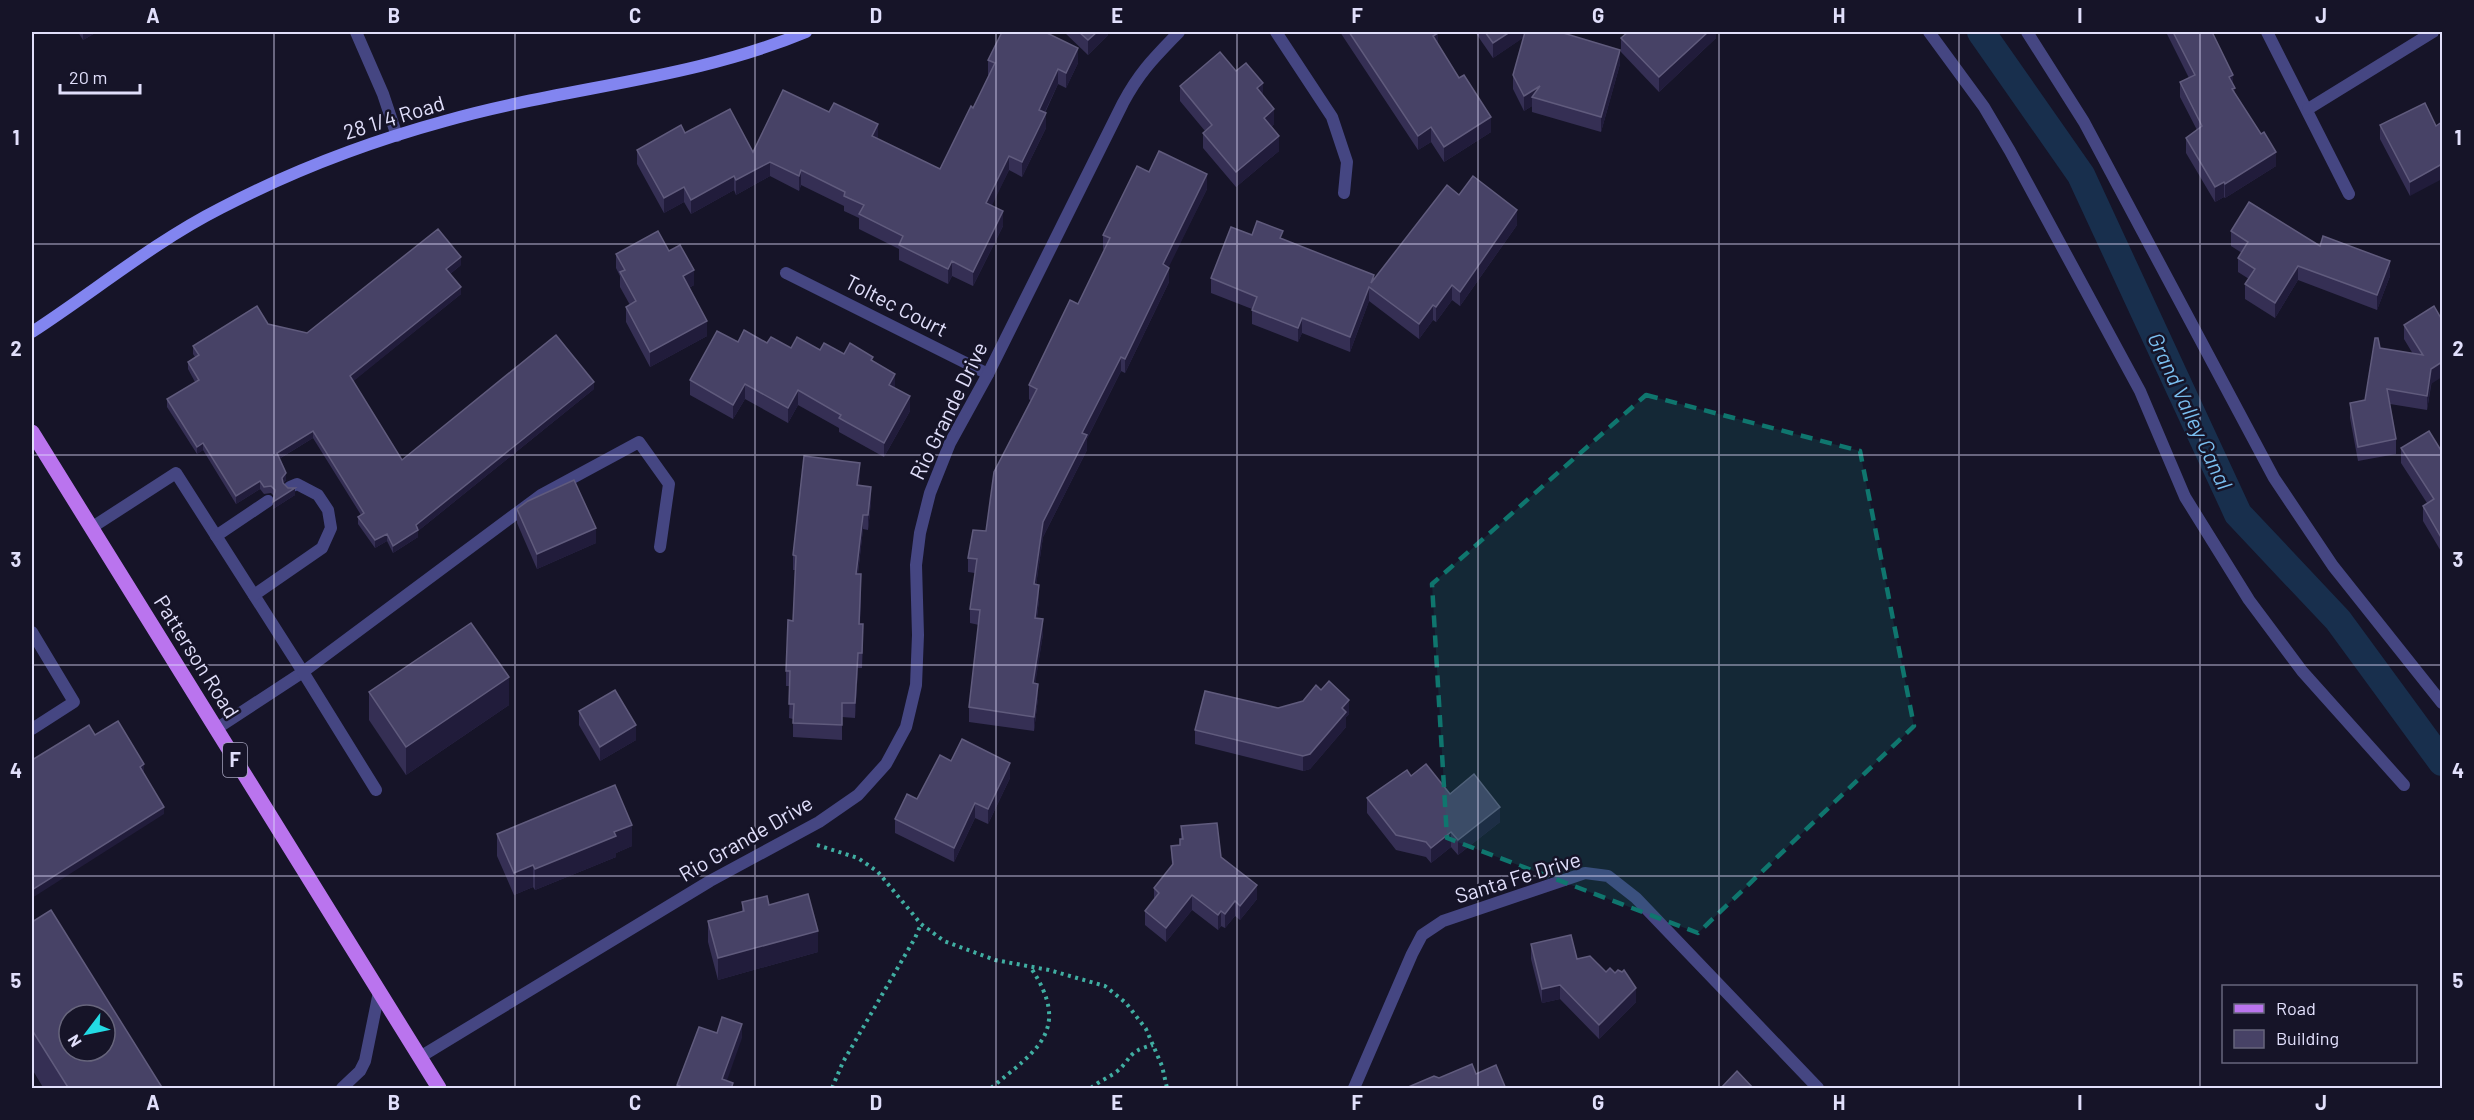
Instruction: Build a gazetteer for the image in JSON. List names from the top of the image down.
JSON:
{
  "streets": {
    "main road": ["28 1/4 Road", "Patterson Road", "F"],
    "street": ["Toltec Court", "Rio Grande Drive", "Santa Fe Drive"]
  },
  "crossings": [
    ["Toltec Court", "Rio Grande Drive"],
    ["Rio Grande Drive", "Patterson Road"]
  ],
  "water": ["Grand Valley Canal"],
  "legend": ["Road", "Building"],
  "scale_bar": "20 m",
  "north": "bottom left",
  "grid": {
    "columns": [
      "A",
      "B",
      "C",
      "D",
      "E",
      "F",
      "G",
      "H",
      "I",
      "J"
    ],
    "rows": [
      "1",
      "2",
      "3",
      "4",
      "5"
    ]
  }
}
